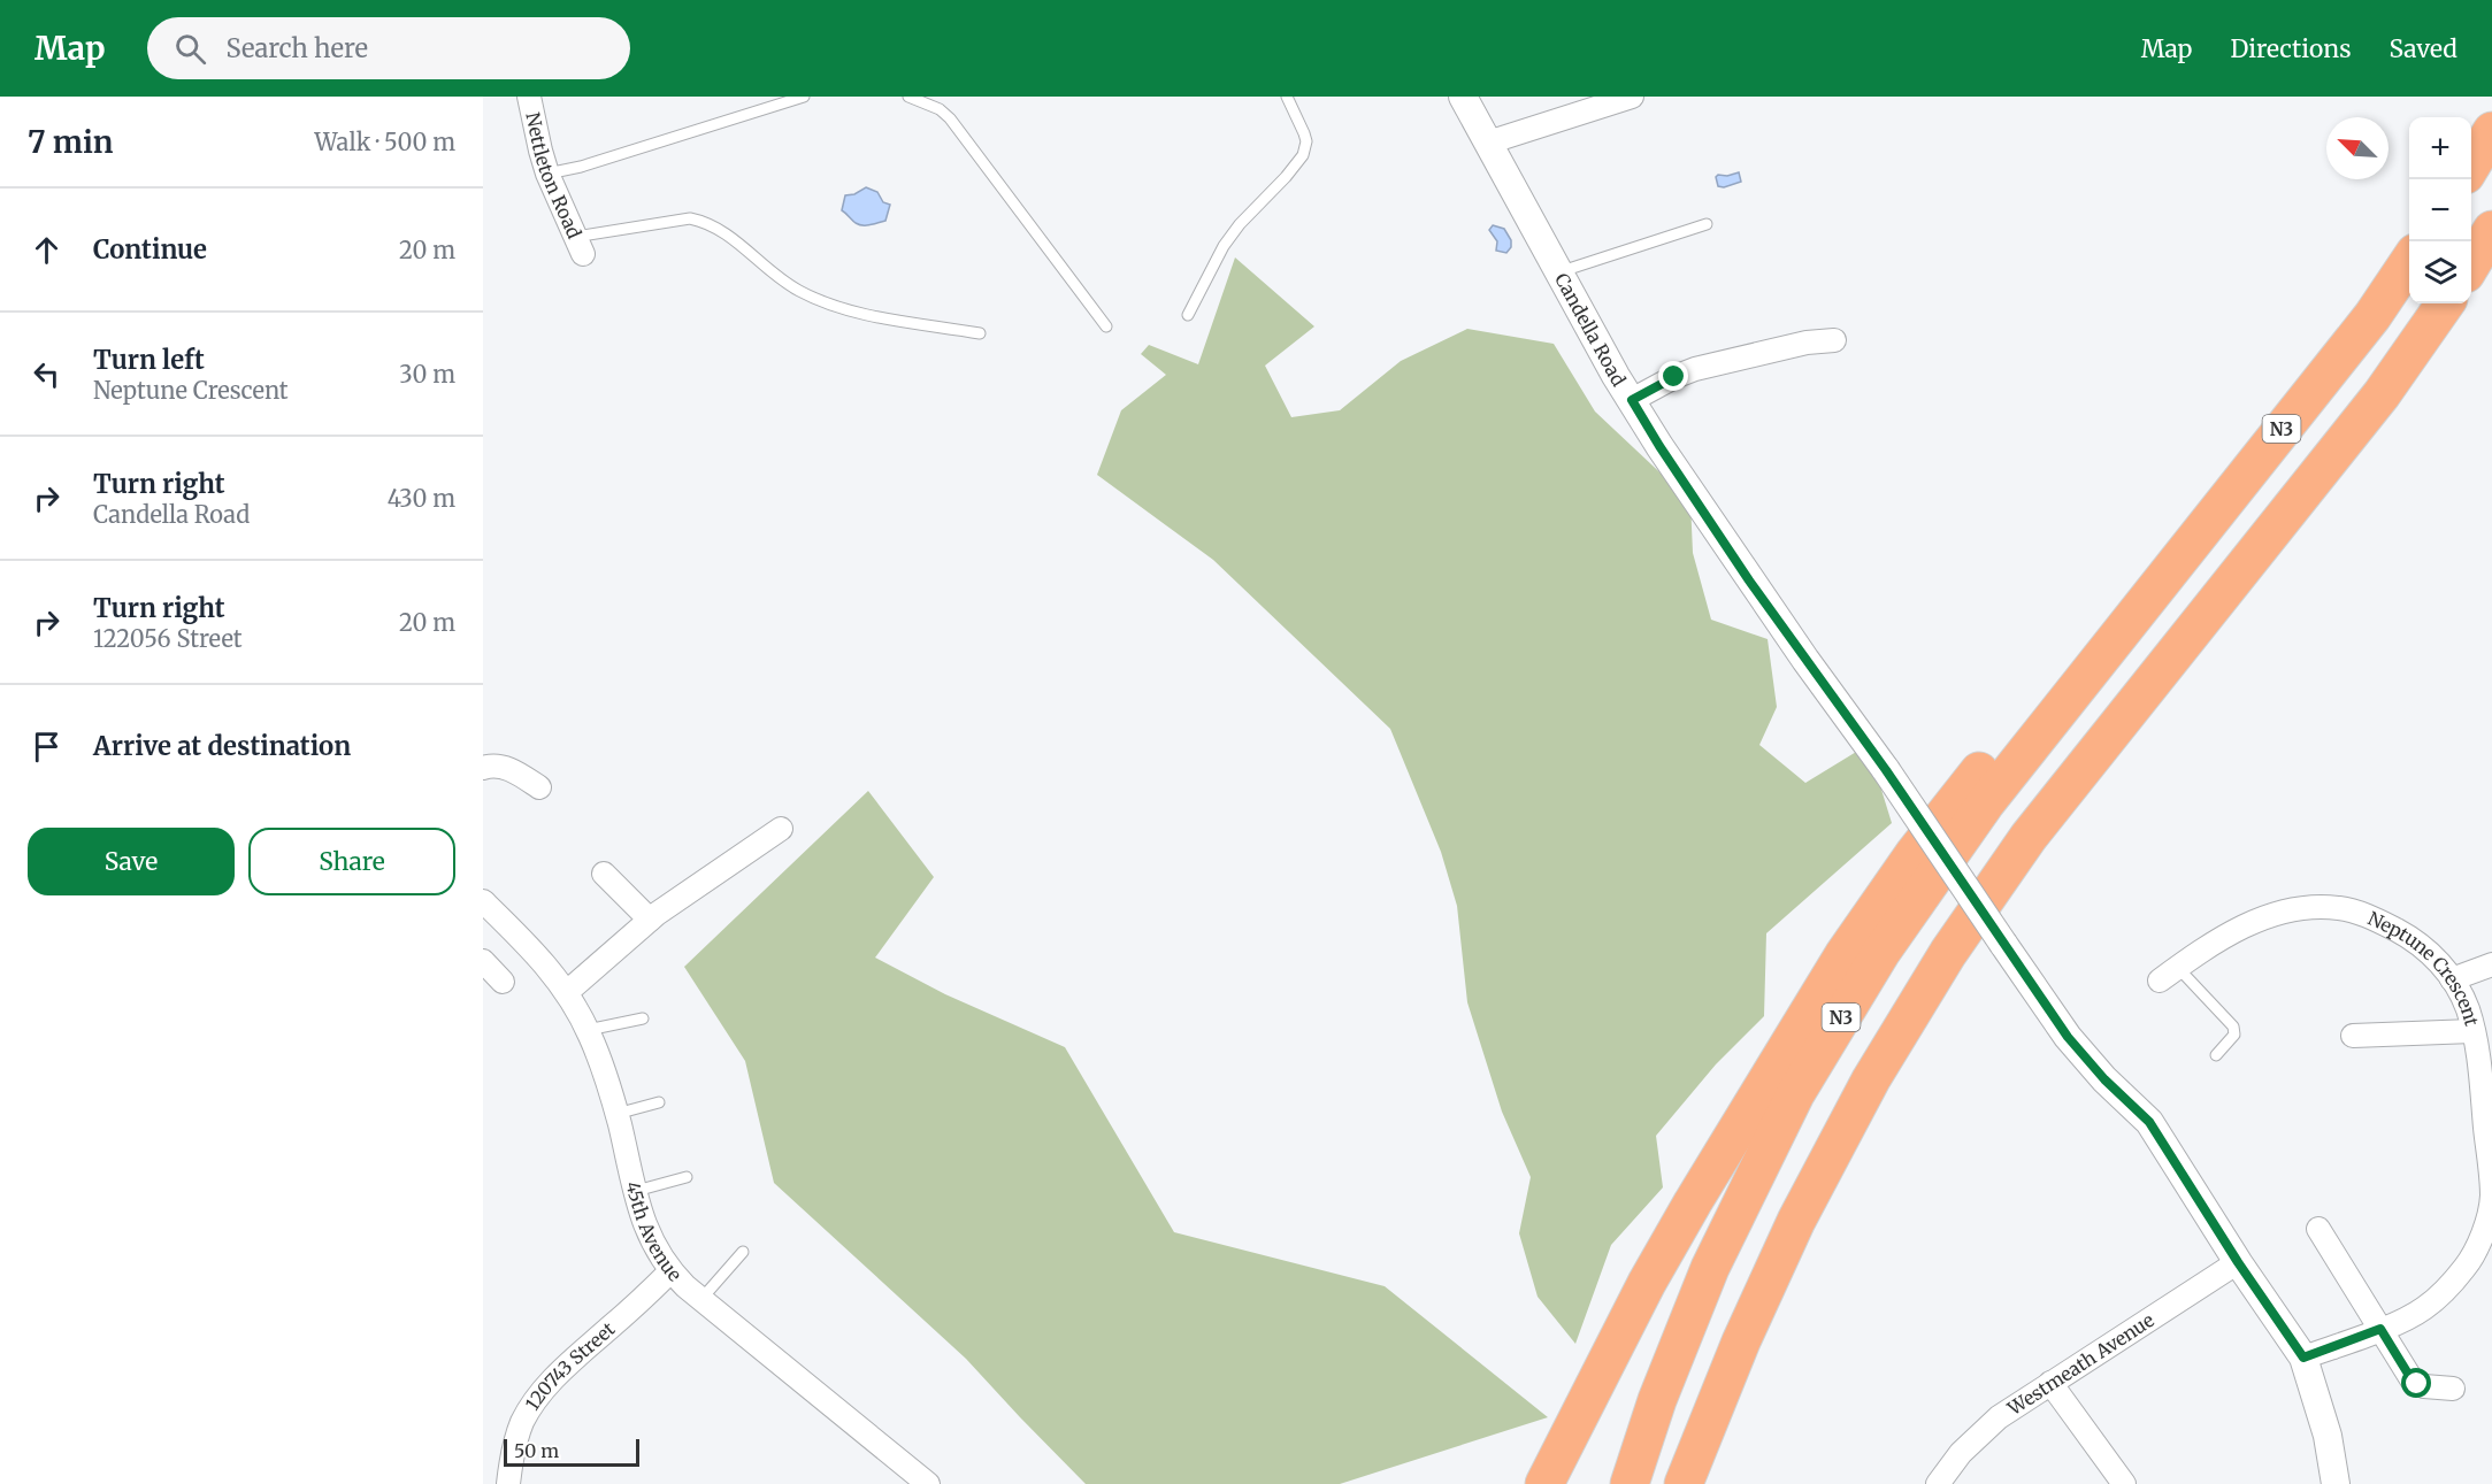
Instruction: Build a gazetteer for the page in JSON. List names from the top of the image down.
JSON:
{
  "streets": {
    "highway": ["N3"],
    "street": [
      "Nettleton Road",
      "Candella Road",
      "Neptune Crescent",
      "45th Avenue",
      "Westmeath Avenue",
      "120743 Street"
    ]
  },
  "crossings": [
    ["Candella Road", "Neptune Crescent"],
    ["Candella Road", "Westmeath Avenue"],
    ["45th Avenue", "120743 Street"]
  ],
  "scale_bar": "50 m",
  "north": "top left",
  "page": {
    "header": "Map",
    "search": "Search here",
    "nav": ["Map", "Directions", "Saved"],
    "heading": ["7 min", "Walk · 500 m"],
    "map_buttons": ["+", "−"],
    "list": [
      ["Continue", "20 m"],
      ["Turn left", "Neptune Crescent", "30 m"],
      ["Turn right", "Candella Road", "430 m"],
      ["Turn right", "122056 Street", "20 m"],
      "Arrive at destination"
    ],
    "buttons": ["Save", "Share"],
    "scale": "50 m"
  }
}
